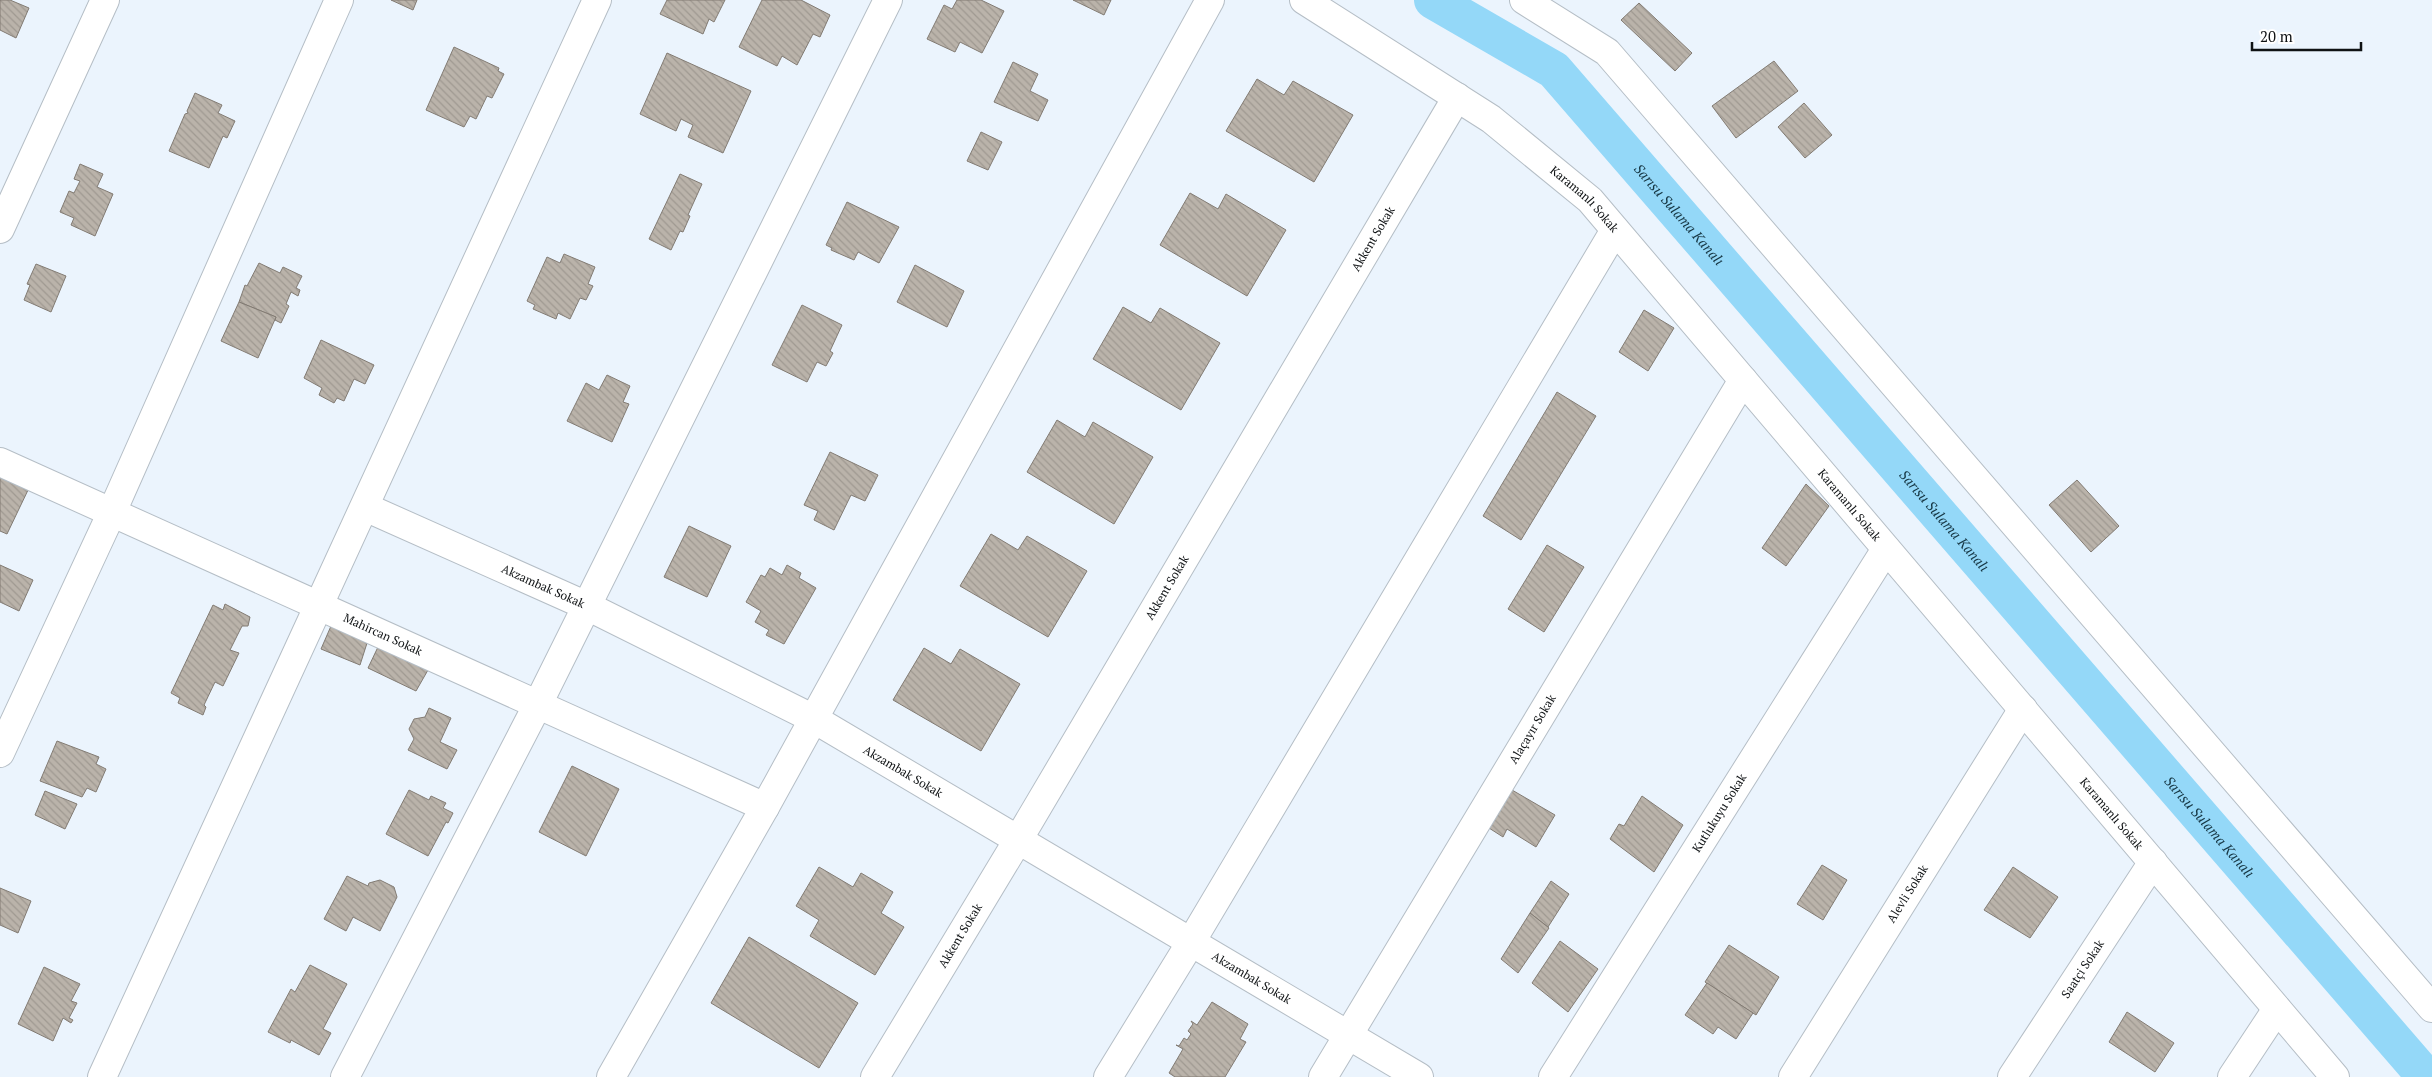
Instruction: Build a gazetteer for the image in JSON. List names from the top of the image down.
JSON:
{
  "streets": {
    "street": [
      "Karamanlı Sokak",
      "Akkent Sokak",
      "Akzambak Sokak",
      "Mahircan Sokak",
      "Alaçayır Sokak",
      "Kutlukuyu Sokak",
      "Alevli Sokak",
      "Saatçi Sokak"
    ]
  },
  "crossings": [
    ["Karamanlı Sokak", "Akkent Sokak"],
    ["Karamanlı Sokak", "Alaçayır Sokak"],
    ["Karamanlı Sokak", "Kutlukuyu Sokak"],
    ["Karamanlı Sokak", "Alevli Sokak"],
    ["Karamanlı Sokak", "Saatçi Sokak"],
    ["Akkent Sokak", "Akzambak Sokak"],
    ["Akzambak Sokak", "Alaçayır Sokak"]
  ],
  "water": ["Sarısu Sulama Kanalı"],
  "scale_bar": "20 m"
}
